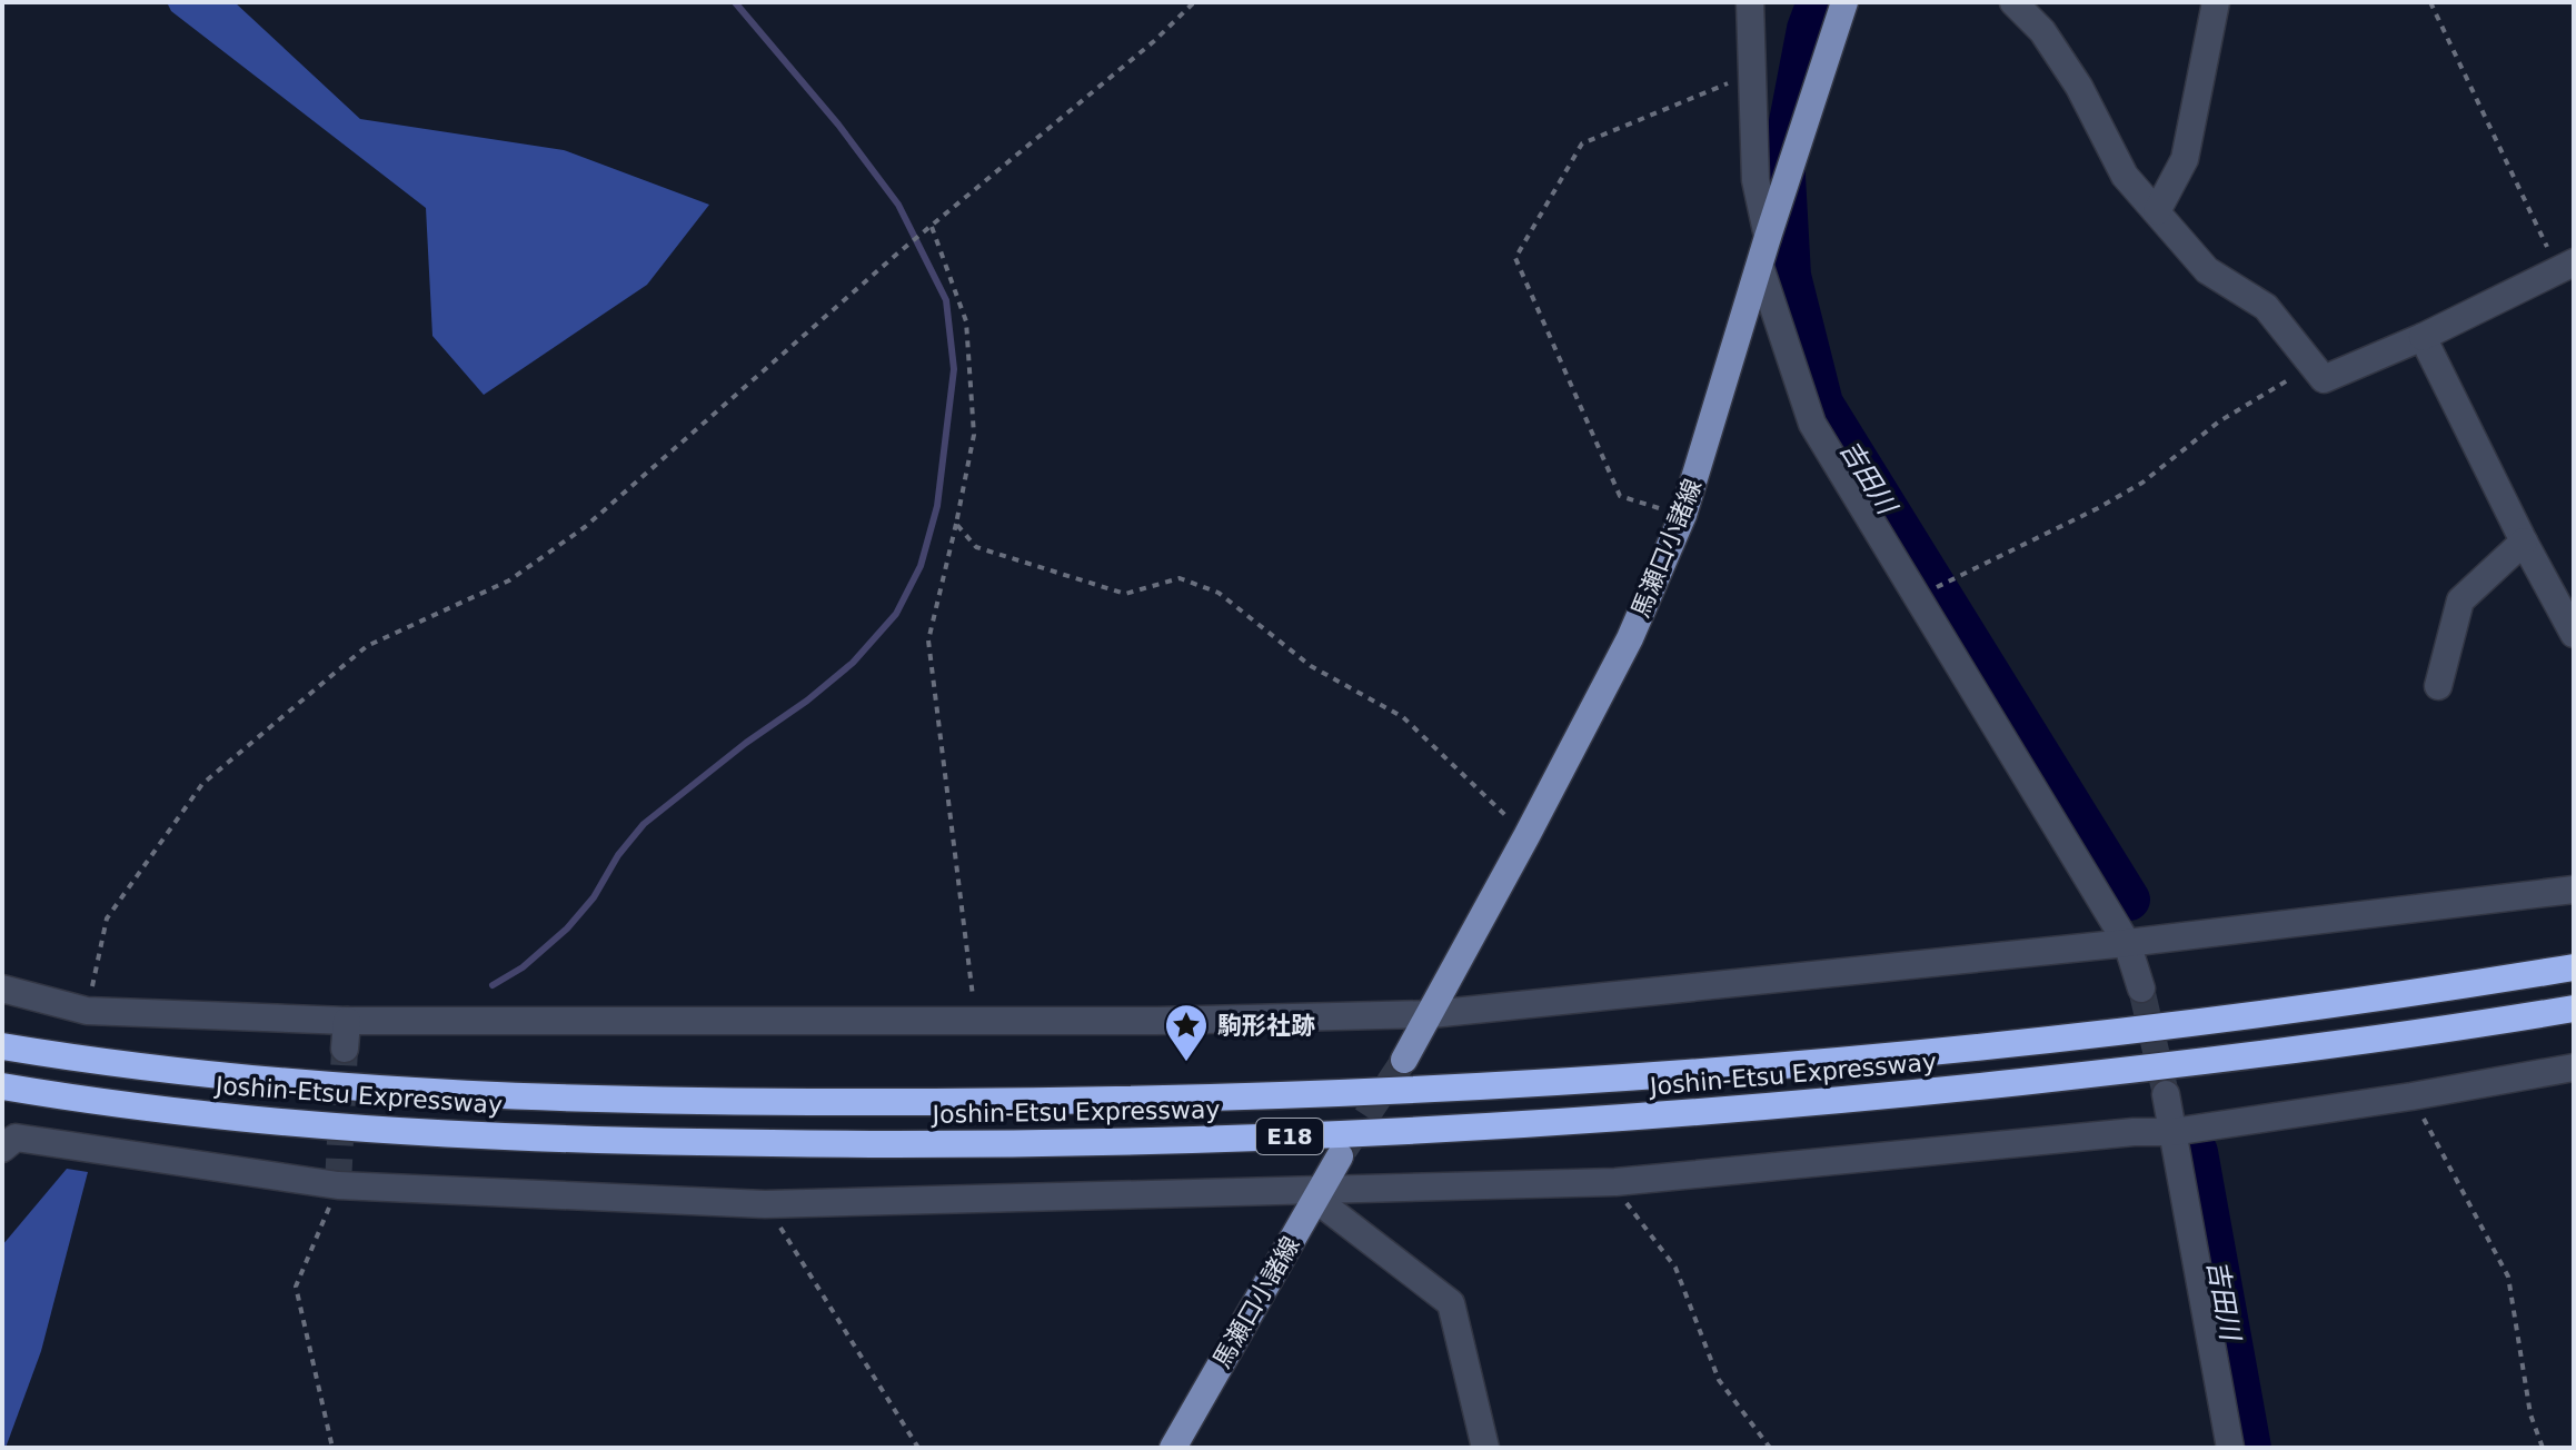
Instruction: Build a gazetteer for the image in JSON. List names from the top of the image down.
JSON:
{
  "streets": {
    "highway": ["Joshin-Etsu Expressway", "E18"],
    "main road": ["馬瀬口小諸線"]
  },
  "water": ["吉田川"],
  "places": {
    "place": ["駒形社跡"]
  }
}
